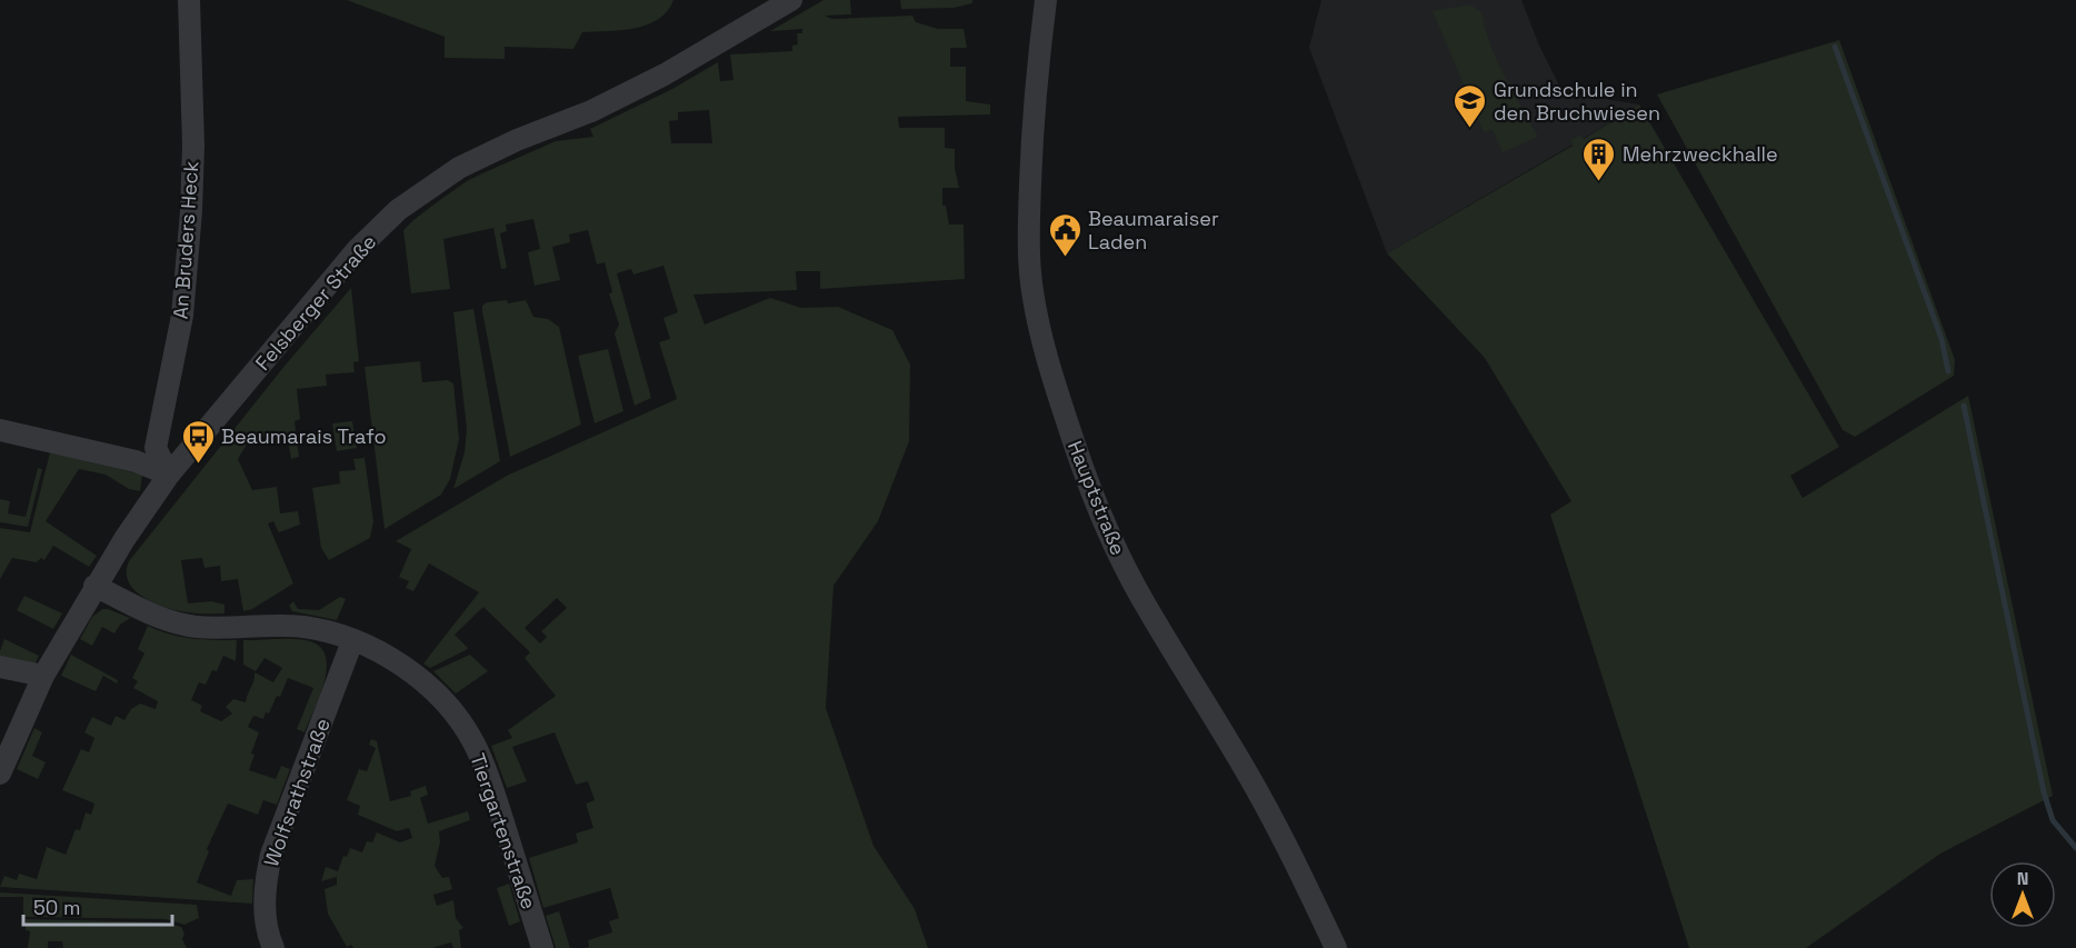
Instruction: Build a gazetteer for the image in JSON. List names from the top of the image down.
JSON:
{
  "streets": {
    "street": [
      "An Bruders Heck",
      "Felsberger Straße",
      "Hauptstraße",
      "Wolfsrathstraße",
      "Tiergartenstraße"
    ]
  },
  "crossings": [
    ["An Bruders Heck", "Felsberger Straße"],
    ["Felsberger Straße", "Tiergartenstraße"],
    ["Wolfsrathstraße", "Tiergartenstraße"]
  ],
  "places": {
    "school or university": ["Grundschule in den Bruchwiesen"],
    "building": ["Mehrzweckhalle"],
    "public building": ["Beaumaraiser Laden"],
    "bus stop": ["Beaumarais Trafo"]
  },
  "scale_bar": "50 m",
  "north": "top"
}
